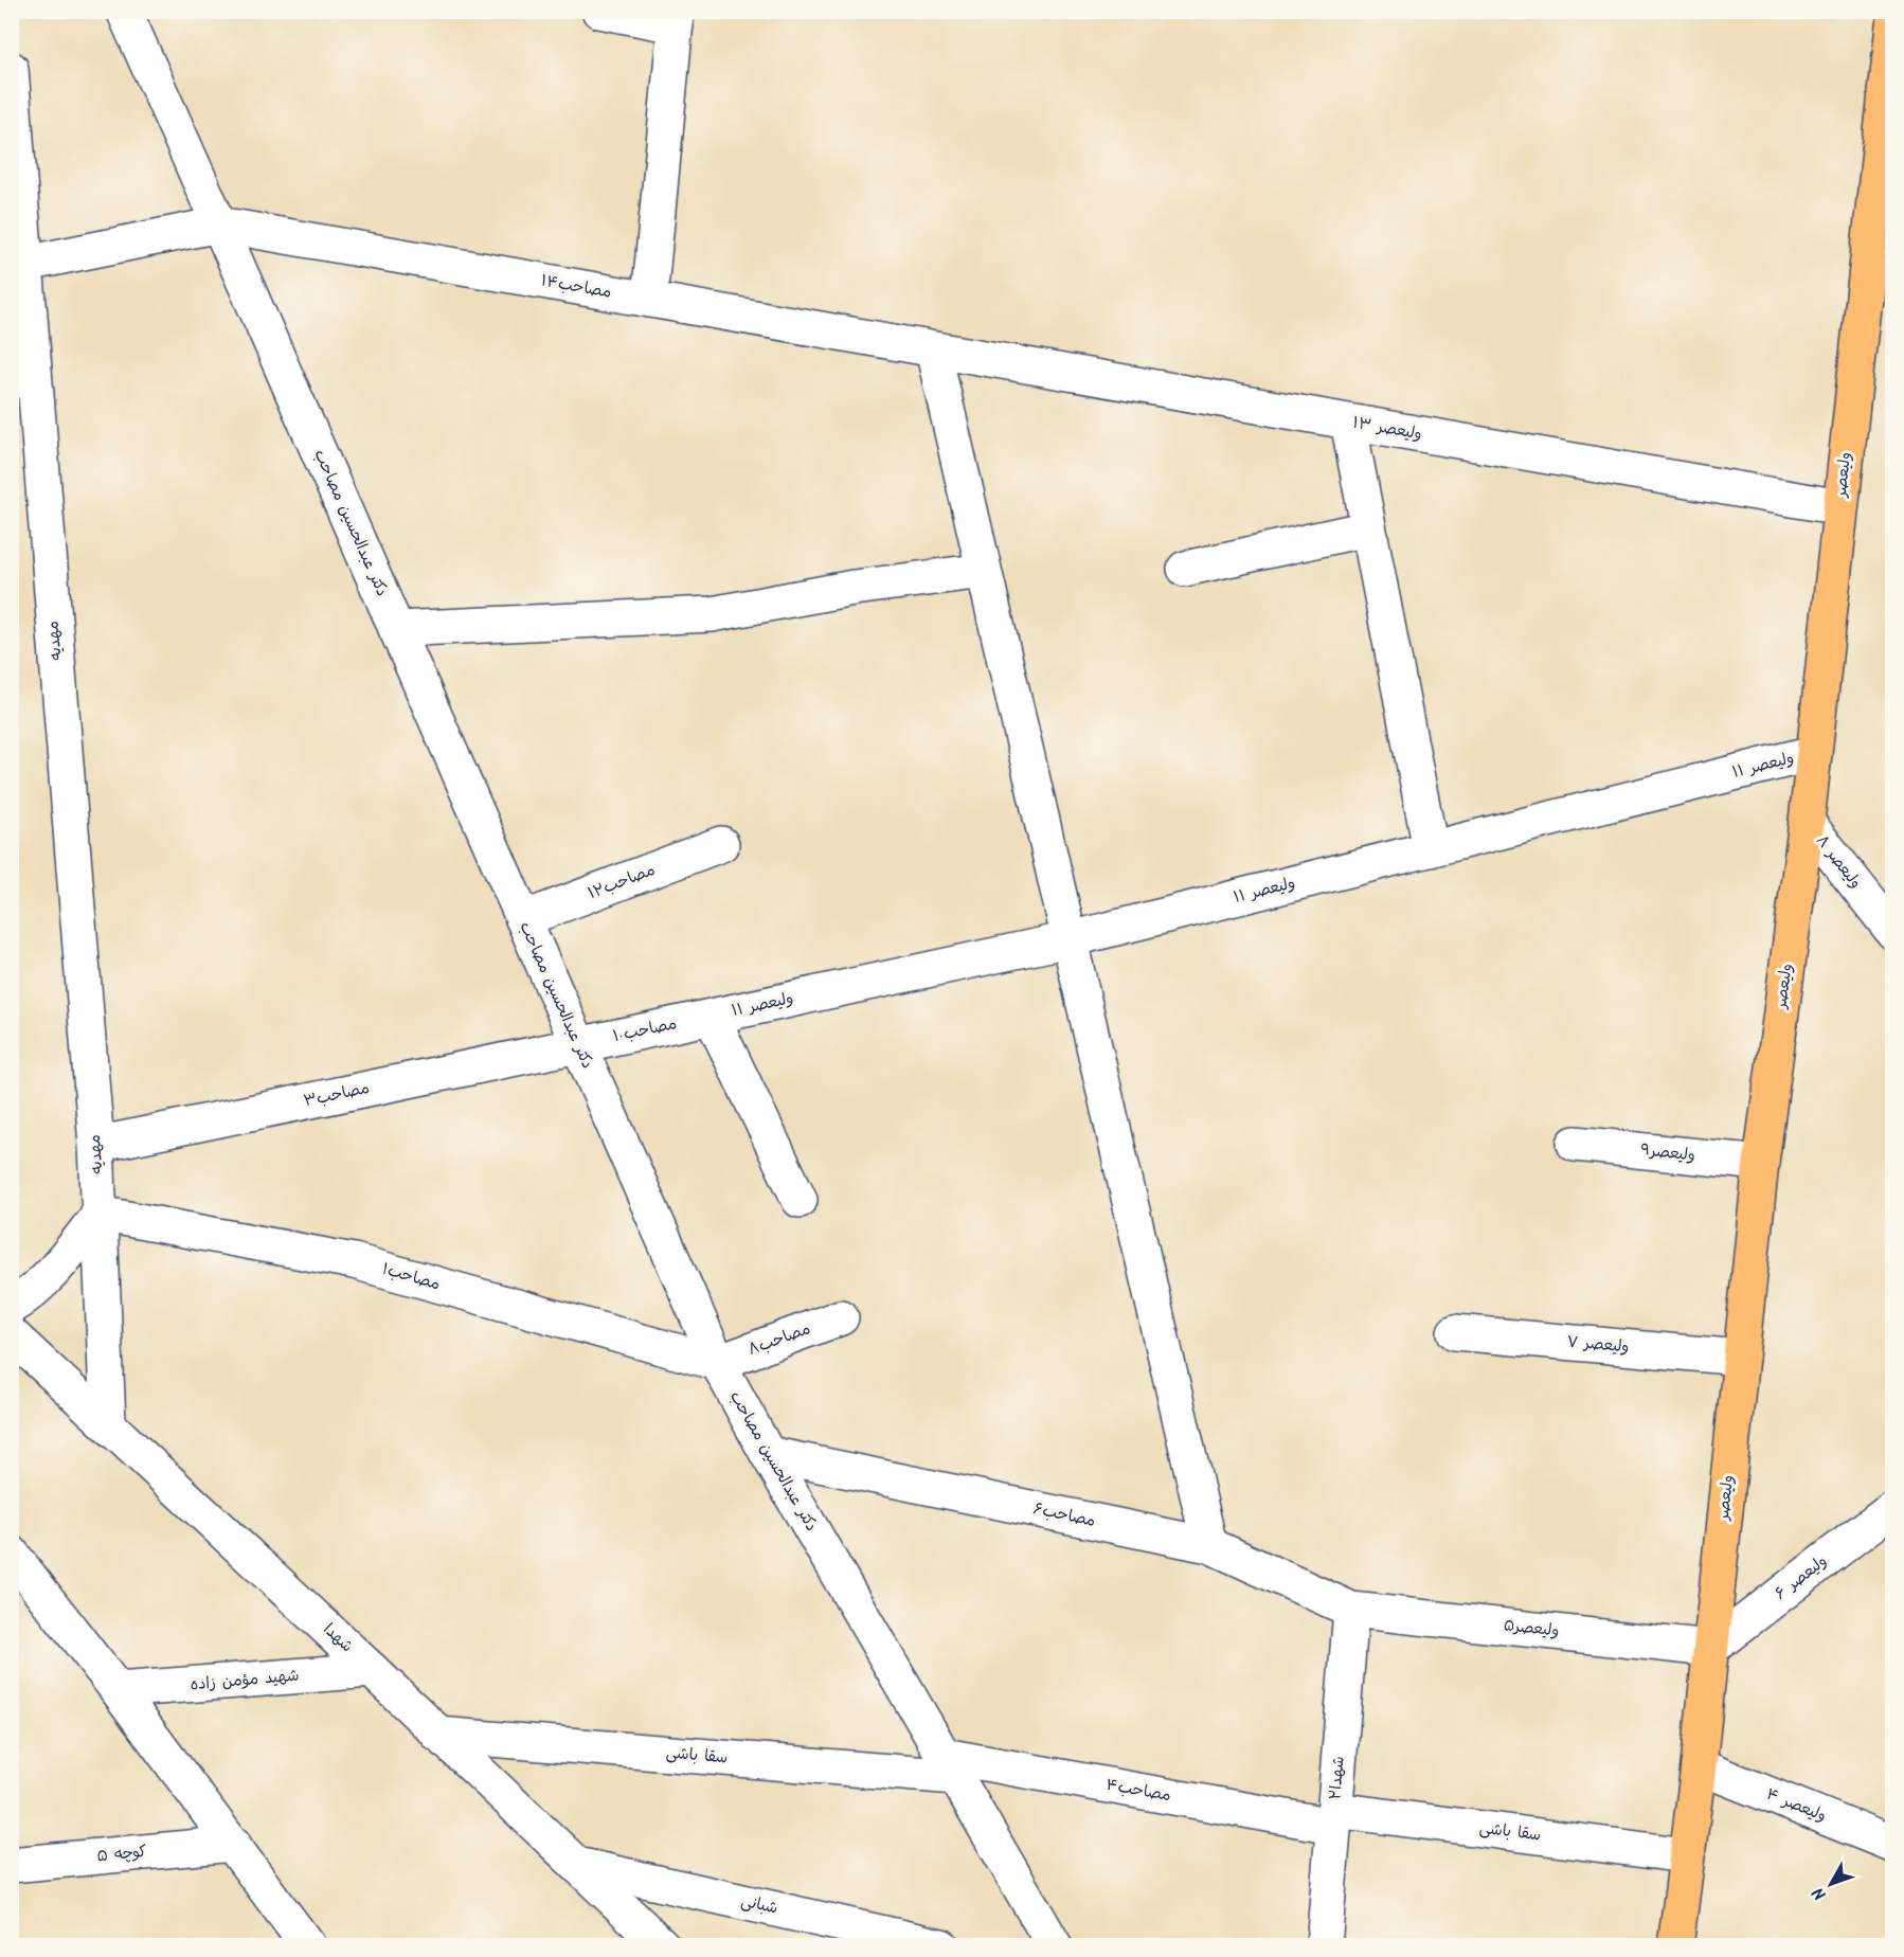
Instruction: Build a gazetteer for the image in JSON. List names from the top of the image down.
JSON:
{
  "streets": {
    "main road": ["ولیعصر"],
    "street": [
      "مصاحب۱۴",
      "ولیعصر ۱۳",
      "دکتر عبدالحسین مصاحب",
      "مهدیه",
      "ولیعصر ۱۱",
      "ولیعصر ۸",
      "مصاحب۱۲",
      "مصاحب۱۰",
      "مصاحب۳",
      "ولیعصر۹",
      "مصاحب۱",
      "مصاحب۸",
      "ولیعصر ۷",
      "مصاحب۶",
      "ولیعصر ۶",
      "ولیعصر۵",
      "شهدا",
      "شهید مؤمن زاده",
      "سقا باشی",
      "شهدا۲",
      "مصاحب۴",
      "ولیعصر ۴",
      "کوچه ۵",
      "شبانی"
    ]
  },
  "crossings": [
    ["مصاحب۱۴", "ولیعصر ۱۳"],
    ["مصاحب۱۴", "دکتر عبدالحسین مصاحب"],
    ["ولیعصر ۱۳", "ولیعصر"],
    ["ولیعصر", "ولیعصر ۱۱"],
    ["ولیعصر", "ولیعصر ۸"],
    ["ولیعصر", "ولیعصر۹"],
    ["ولیعصر", "ولیعصر ۷"],
    ["ولیعصر", "ولیعصر ۶"],
    ["ولیعصر", "ولیعصر۵"],
    ["ولیعصر", "سقا باشی"],
    ["ولیعصر", "ولیعصر ۴"],
    ["دکتر عبدالحسین مصاحب", "مصاحب۱۲"],
    ["دکتر عبدالحسین مصاحب", "مصاحب۱۰"],
    ["دکتر عبدالحسین مصاحب", "مصاحب۳"],
    ["دکتر عبدالحسین مصاحب", "مصاحب۱"],
    ["دکتر عبدالحسین مصاحب", "مصاحب۸"],
    ["دکتر عبدالحسین مصاحب", "مصاحب۶"],
    ["دکتر عبدالحسین مصاحب", "سقا باشی"],
    ["دکتر عبدالحسین مصاحب", "مصاحب۴"],
    ["مهدیه", "مصاحب۳"],
    ["مهدیه", "مصاحب۱"],
    ["مهدیه", "شهدا"],
    ["ولیعصر ۱۱", "مصاحب۱۰"],
    ["مصاحب۱۰", "مصاحب۳"],
    ["مصاحب۱", "مصاحب۸"],
    ["مصاحب۶", "ولیعصر۵"],
    ["مصاحب۶", "شهدا۲"],
    ["ولیعصر ۶", "ولیعصر۵"],
    ["ولیعصر۵", "شهدا۲"],
    ["شهدا", "شهید مؤمن زاده"],
    ["شهدا", "سقا باشی"],
    ["شهدا", "شبانی"],
    ["سقا باشی", "شهدا۲"],
    ["سقا باشی", "مصاحب۴"],
    ["شهدا۲", "مصاحب۴"]
  ],
  "north": "bottom left"
}
